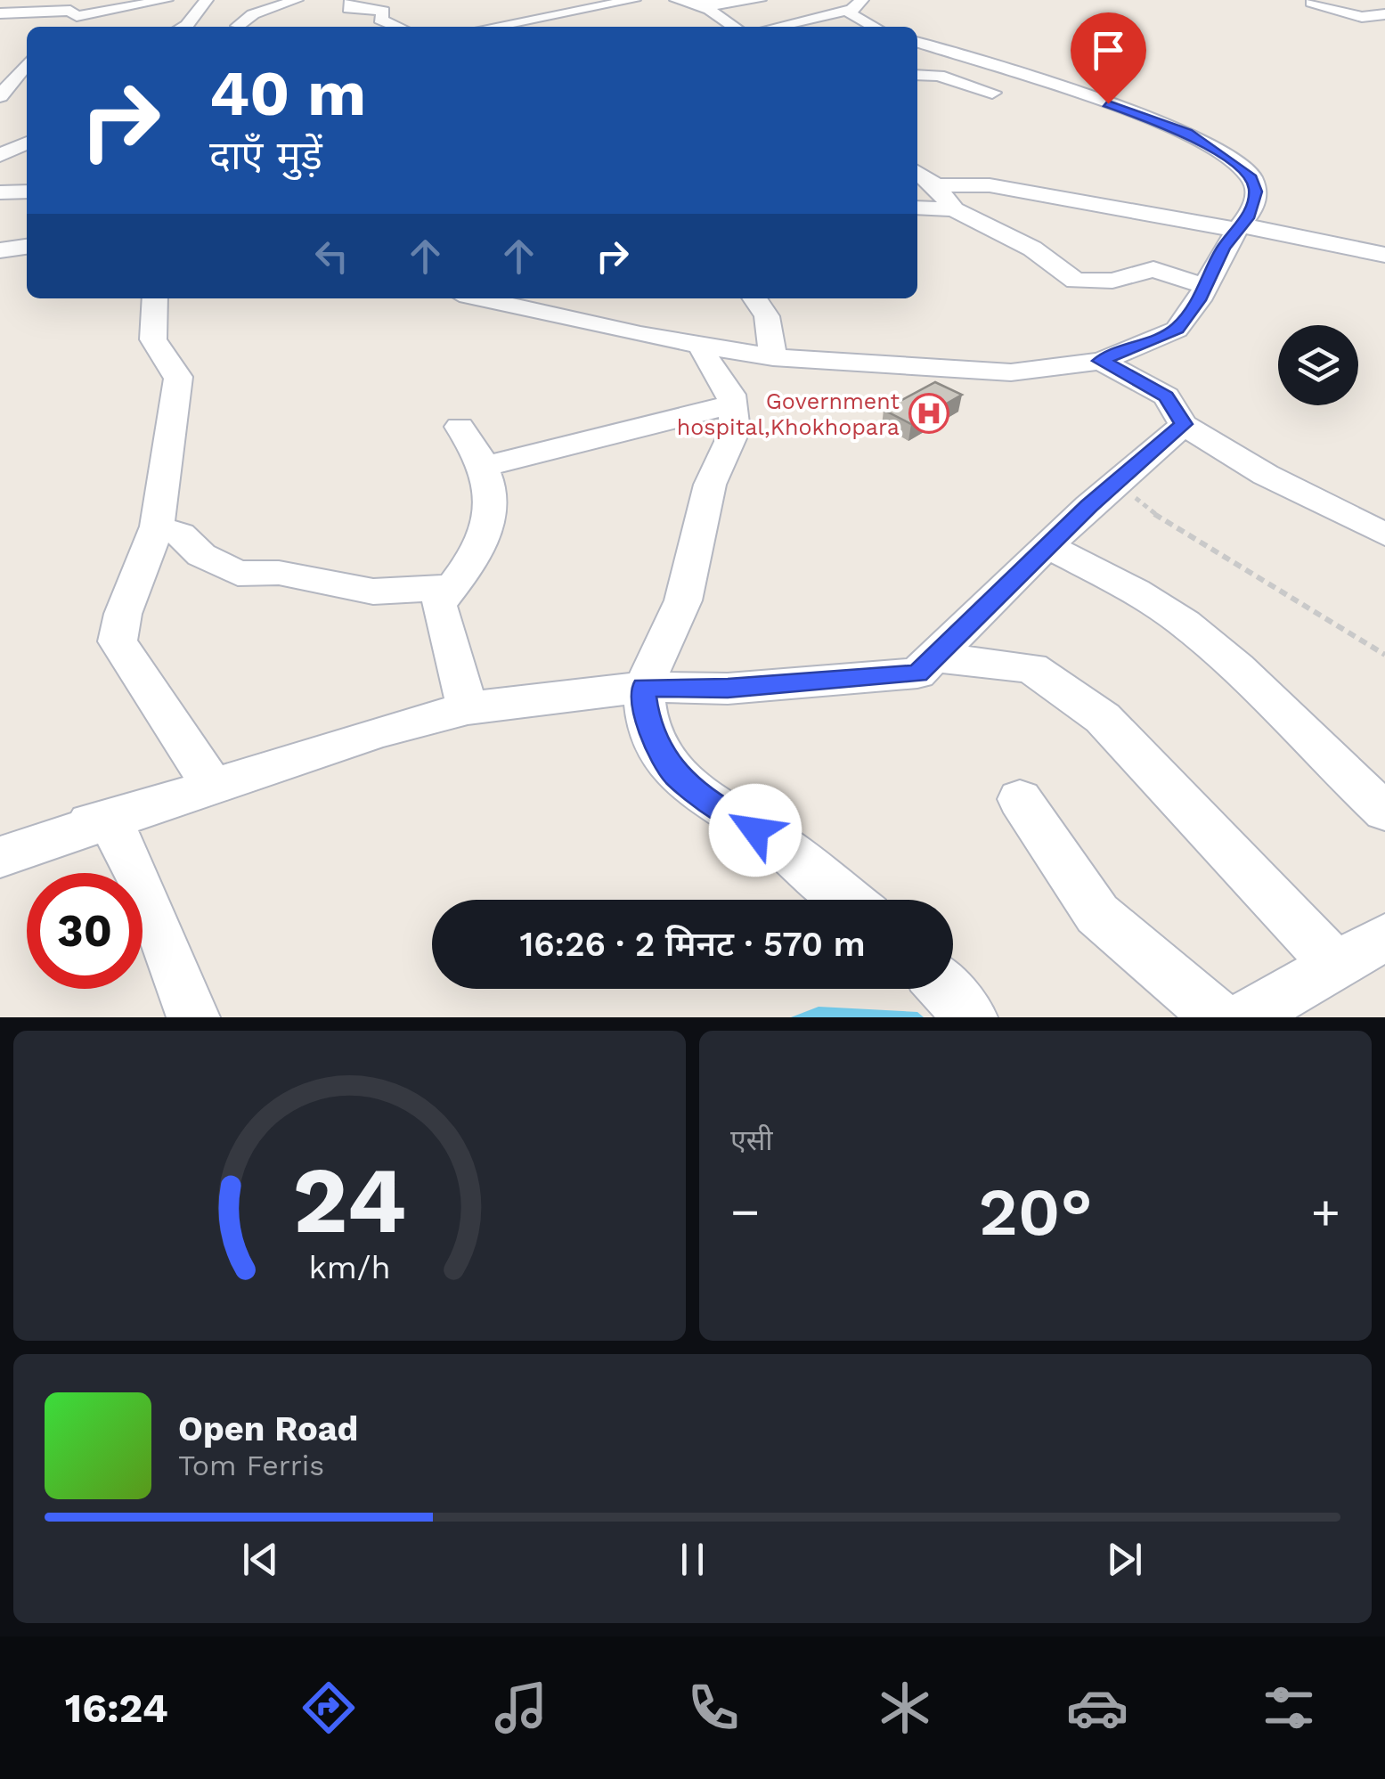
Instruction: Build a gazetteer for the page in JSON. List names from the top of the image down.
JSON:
{
  "places": {
    "hospital": ["Government hospital,Khokhopara"]
  },
  "page": {
    "turn": ["40 m", "दाएँ मुड़ें"],
    "limit": "30",
    "trip": "16:26 · 2 मिनट · 570 m",
    "tile": "एसी",
    "heat": ["−", "20°", "+"],
    "song": ["Open Road", "Tom Ferris"],
    "tabs": "16:24",
    "gauge": ["24", "km/h"]
  }
}
